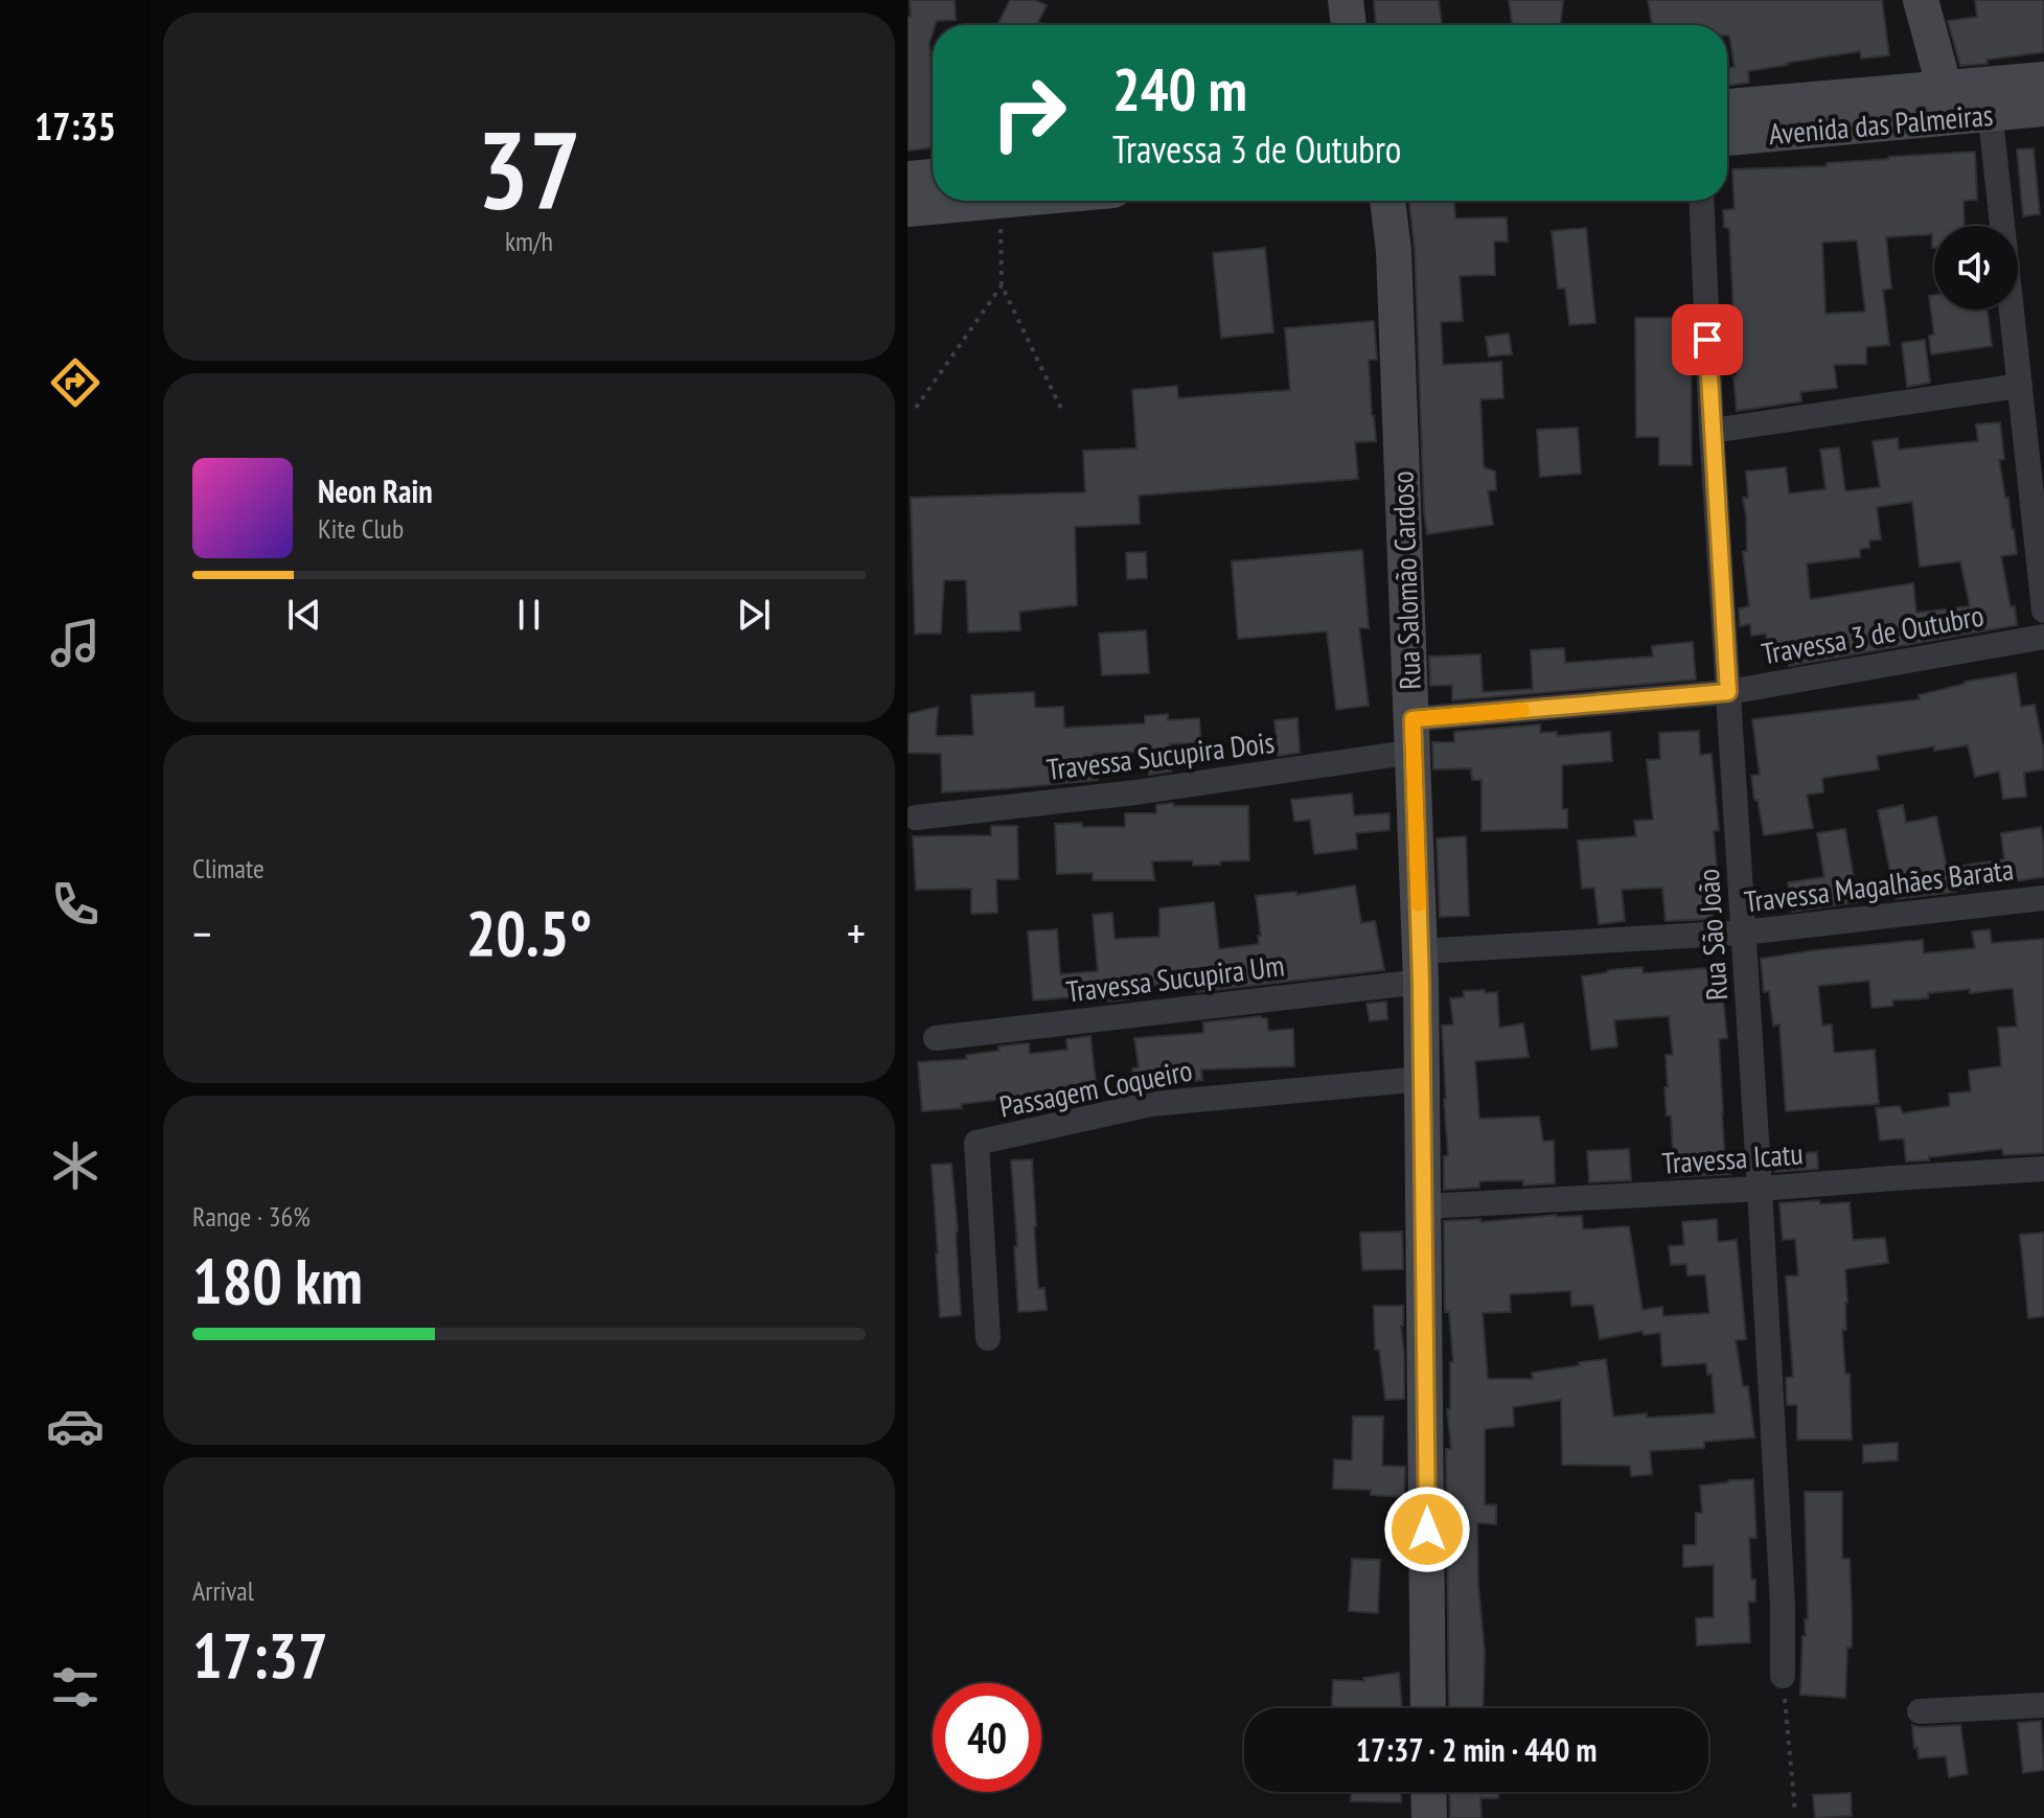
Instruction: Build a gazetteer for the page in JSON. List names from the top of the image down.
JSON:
{
  "streets": {
    "street": [
      "Avenida das Palmeiras",
      "Rua Salomão Cardoso",
      "Travessa 3 de Outubro",
      "Travessa Sucupira Dois",
      "Travessa Magalhães Barata",
      "Rua São João",
      "Travessa Sucupira Um",
      "Passagem Coqueiro",
      "Travessa Icatu"
    ]
  },
  "crossings": [
    ["Rua Salomão Cardoso", "Travessa 3 de Outubro"],
    ["Rua Salomão Cardoso", "Travessa Sucupira Dois"],
    ["Rua Salomão Cardoso", "Travessa Magalhães Barata"],
    ["Rua Salomão Cardoso", "Travessa Sucupira Um"],
    ["Rua Salomão Cardoso", "Passagem Coqueiro"],
    ["Rua Salomão Cardoso", "Travessa Icatu"],
    ["Travessa 3 de Outubro", "Travessa Sucupira Dois"],
    ["Travessa 3 de Outubro", "Rua São João"],
    ["Travessa Magalhães Barata", "Rua São João"],
    ["Travessa Magalhães Barata", "Travessa Sucupira Um"],
    ["Rua São João", "Travessa Icatu"]
  ],
  "page": {
    "tabs": "17:35",
    "tile": [
      ["37", "km/h"],
      "Climate",
      ["Range · 36%", "180 km"],
      ["Arrival", "17:37"]
    ],
    "turn": ["240 m", "Travessa 3 de Outubro"],
    "song": ["Neon Rain", "Kite Club"],
    "heat": ["−", "20.5°", "+"],
    "limit": "40",
    "trip": "17:37 · 2 min · 440 m"
  }
}
